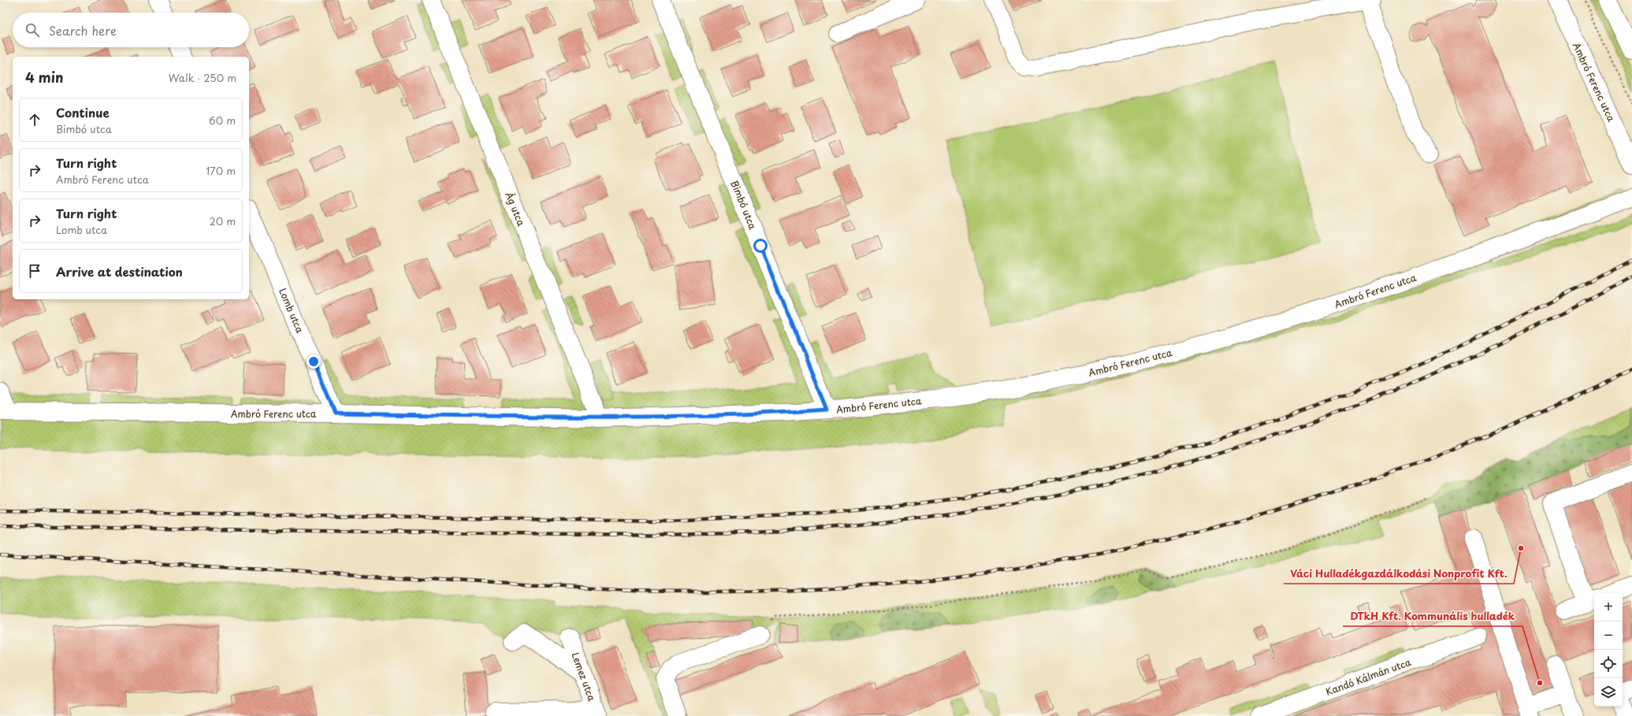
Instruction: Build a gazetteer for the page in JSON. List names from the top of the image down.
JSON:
{
  "streets": {
    "street": [
      "Ambró Ferenc utca",
      "Bimbó utca",
      "Ág utca",
      "Lomb utca",
      "Lemez utca",
      "Kandó Kálmán utca"
    ]
  },
  "crossings": [
    ["Ambró Ferenc utca", "Bimbó utca"],
    ["Ambró Ferenc utca", "Ág utca"],
    ["Ambró Ferenc utca", "Lomb utca"]
  ],
  "places": ["Váci Hulladékgazdálkodási Nonprofit Kft.", "DTkH Kft. Kommunális hulladék"],
  "page": {
    "search": "Search here",
    "heading": ["4 min", "Walk · 250 m"],
    "list": [
      ["Continue", "Bimbó utca", "60 m"],
      ["Turn right", "Ambró Ferenc utca", "170 m"],
      ["Turn right", "Lomb utca", "20 m"],
      "Arrive at destination"
    ],
    "map_buttons": ["+", "−"]
  }
}
